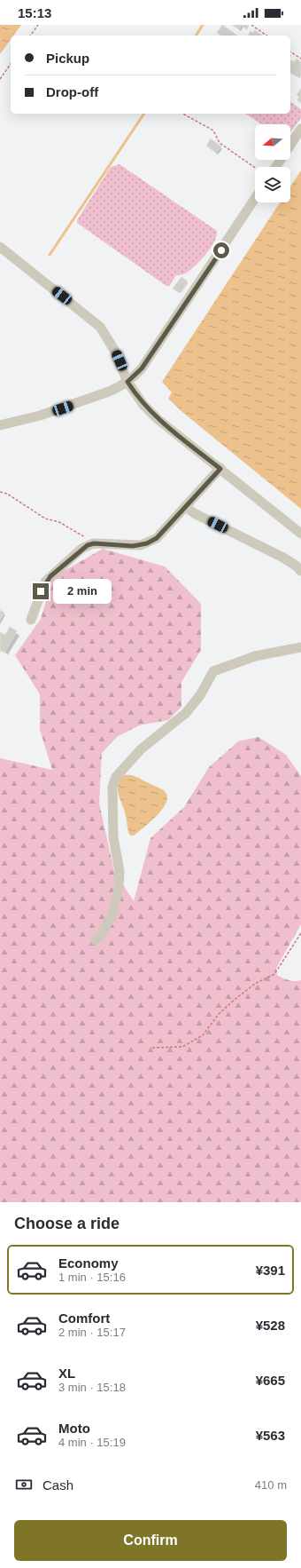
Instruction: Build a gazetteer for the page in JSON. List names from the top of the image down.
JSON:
{
  "north": "left",
  "page": {
    "status": "15:13",
    "banner": ["Pickup", "Drop-off"],
    "bubble": "2 min",
    "heading": "Choose a ride",
    "list": [
      {
        "name": "Economy",
        "note": "1 min · 15:16",
        "value": "¥391"
      },
      {
        "name": "Comfort",
        "note": "2 min · 15:17",
        "value": "¥528"
      },
      {
        "name": "XL",
        "note": "3 min · 15:18",
        "value": "¥665"
      },
      {
        "name": "Moto",
        "note": "4 min · 15:19",
        "value": "¥563"
      }
    ],
    "pay": ["Cash", "410 m"],
    "buttons": "Confirm"
  }
}
